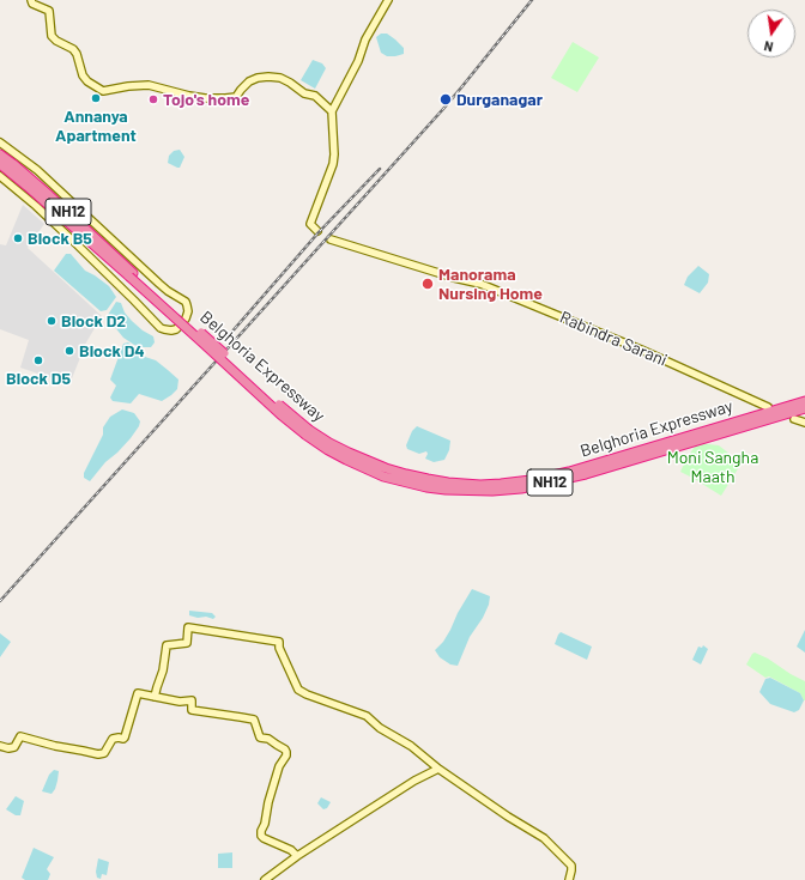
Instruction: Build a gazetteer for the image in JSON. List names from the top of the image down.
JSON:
{
  "streets": {
    "highway": ["NH12", "Belghoria Expressway"],
    "street": ["Rabindra Sarani"]
  },
  "parks": ["Moni Sangha Maath"],
  "places": [
    "Annanya Apartment",
    "Tojo's home",
    "Durganagar",
    "Block B5",
    "Manorama Nursing Home",
    "Block D2",
    "Block D4",
    "Block D5"
  ],
  "north": "bottom"
}
